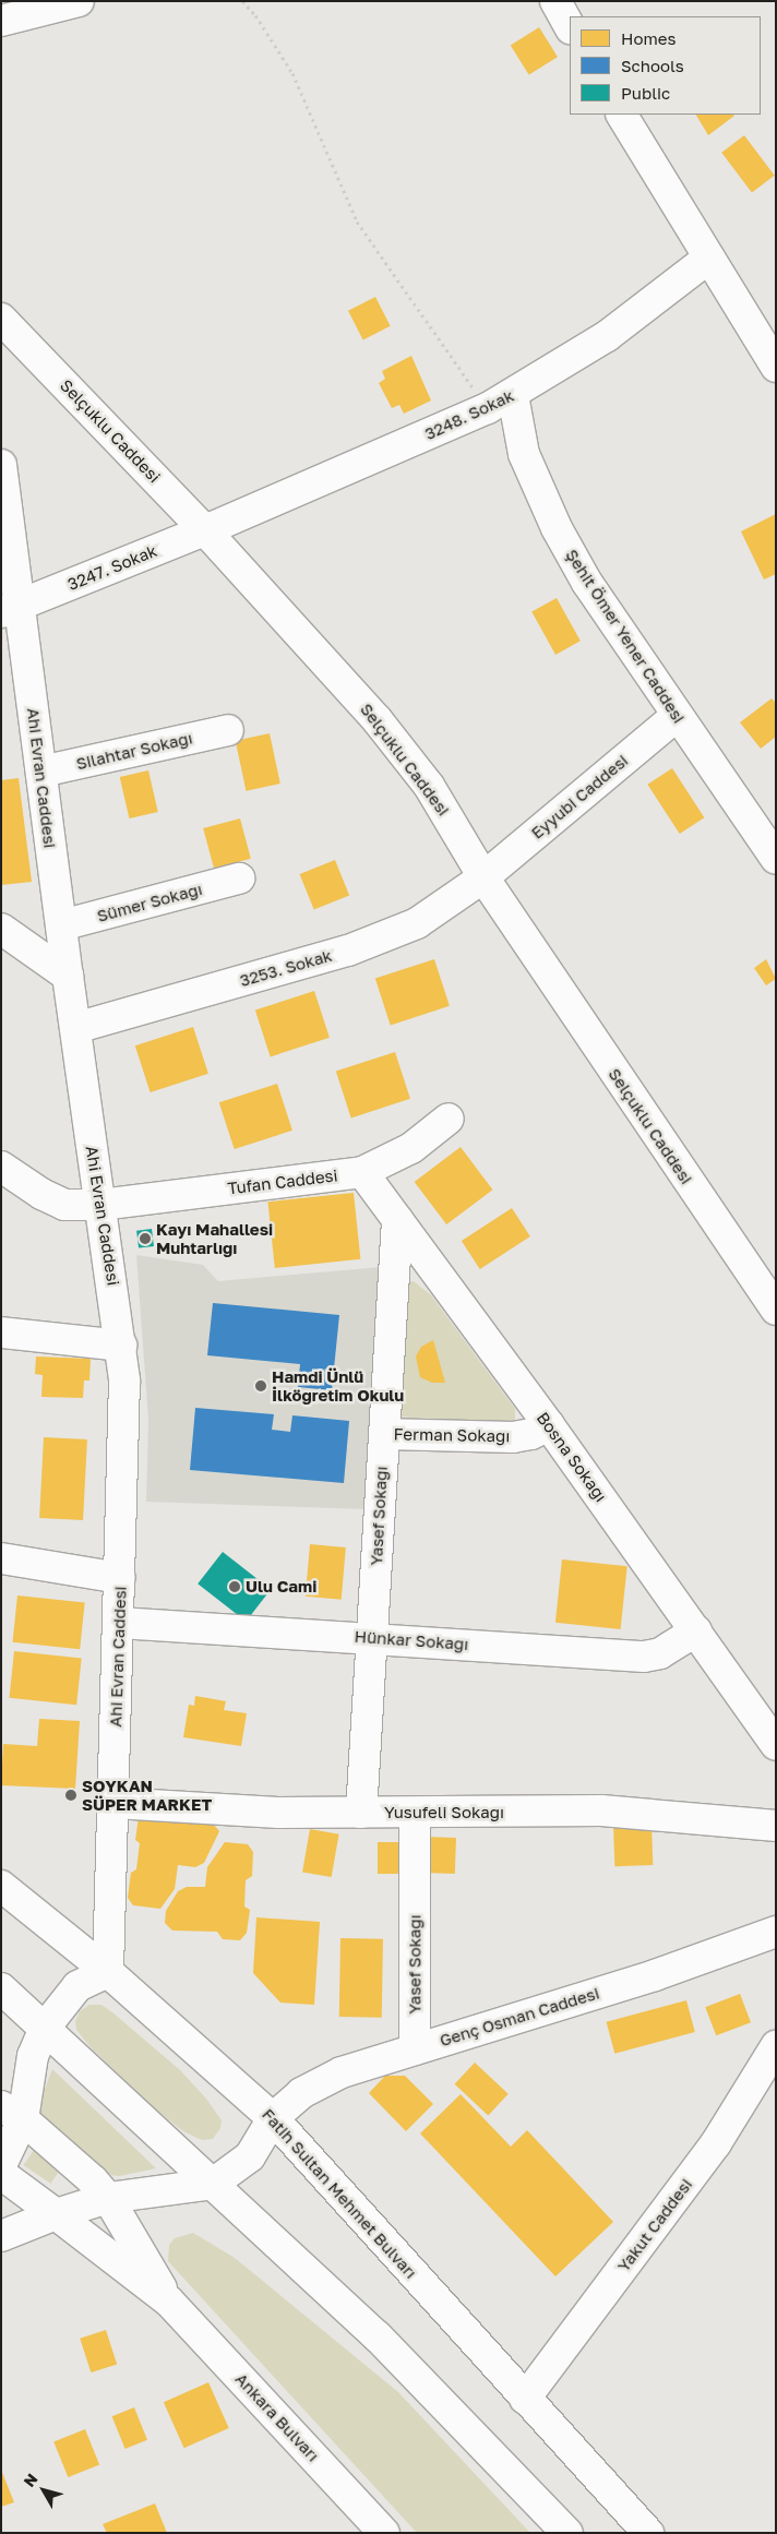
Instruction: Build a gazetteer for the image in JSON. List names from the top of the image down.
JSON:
{
  "streets": {
    "main road": [
      "3248. Sokak",
      "Selçuklu Caddesi",
      "3247. Sokak",
      "Şehit Ömer Yener Caddesi",
      "Silahtar Sokağı",
      "Ahi Evran Caddesi",
      "Eyyubi Caddesi",
      "Sümer Sokağı",
      "3253. Sokak",
      "Tufan Caddesi",
      "Ferman Sokağı",
      "Bosna Sokağı",
      "Yasef Sokağı",
      "Hünkar Sokağı",
      "Yusufeli Sokağı",
      "Genç Osman Caddesi",
      "Fatih Sultan Mehmet Bulvarı",
      "Yakut Caddesi",
      "Ankara Bulvarı"
    ]
  },
  "crossings": [
    ["3248. Sokak", "Selçuklu Caddesi"],
    ["3248. Sokak", "3247. Sokak"],
    ["3248. Sokak", "Şehit Ömer Yener Caddesi"],
    ["Selçuklu Caddesi", "3247. Sokak"],
    ["Selçuklu Caddesi", "Eyyubi Caddesi"],
    ["Selçuklu Caddesi", "3253. Sokak"],
    ["3247. Sokak", "Ahi Evran Caddesi"],
    ["Şehit Ömer Yener Caddesi", "Eyyubi Caddesi"],
    ["Silahtar Sokağı", "Ahi Evran Caddesi"],
    ["Ahi Evran Caddesi", "Sümer Sokağı"],
    ["Ahi Evran Caddesi", "3253. Sokak"],
    ["Ahi Evran Caddesi", "Tufan Caddesi"],
    ["Ahi Evran Caddesi", "Hünkar Sokağı"],
    ["Ahi Evran Caddesi", "Yusufeli Sokağı"],
    ["Ahi Evran Caddesi", "Fatih Sultan Mehmet Bulvarı"],
    ["Eyyubi Caddesi", "3253. Sokak"],
    ["Tufan Caddesi", "Bosna Sokağı"],
    ["Ferman Sokağı", "Bosna Sokağı"],
    ["Ferman Sokağı", "Yasef Sokağı"],
    ["Bosna Sokağı", "Yasef Sokağı"],
    ["Bosna Sokağı", "Hünkar Sokağı"],
    ["Yasef Sokağı", "Hünkar Sokağı"],
    ["Yasef Sokağı", "Yusufeli Sokağı"],
    ["Yasef Sokağı", "Genç Osman Caddesi"],
    ["Genç Osman Caddesi", "Fatih Sultan Mehmet Bulvarı"],
    ["Fatih Sultan Mehmet Bulvarı", "Yakut Caddesi"]
  ],
  "places": [
    "Kayı Mahallesi Muhtarlığı",
    "Hamdi Ünlü İlköğretim Okulu",
    "Ulu Cami",
    "SOYKAN SÜPER MARKET"
  ],
  "legend": ["Homes", "Schools", "Public"],
  "north": "top left"
}
